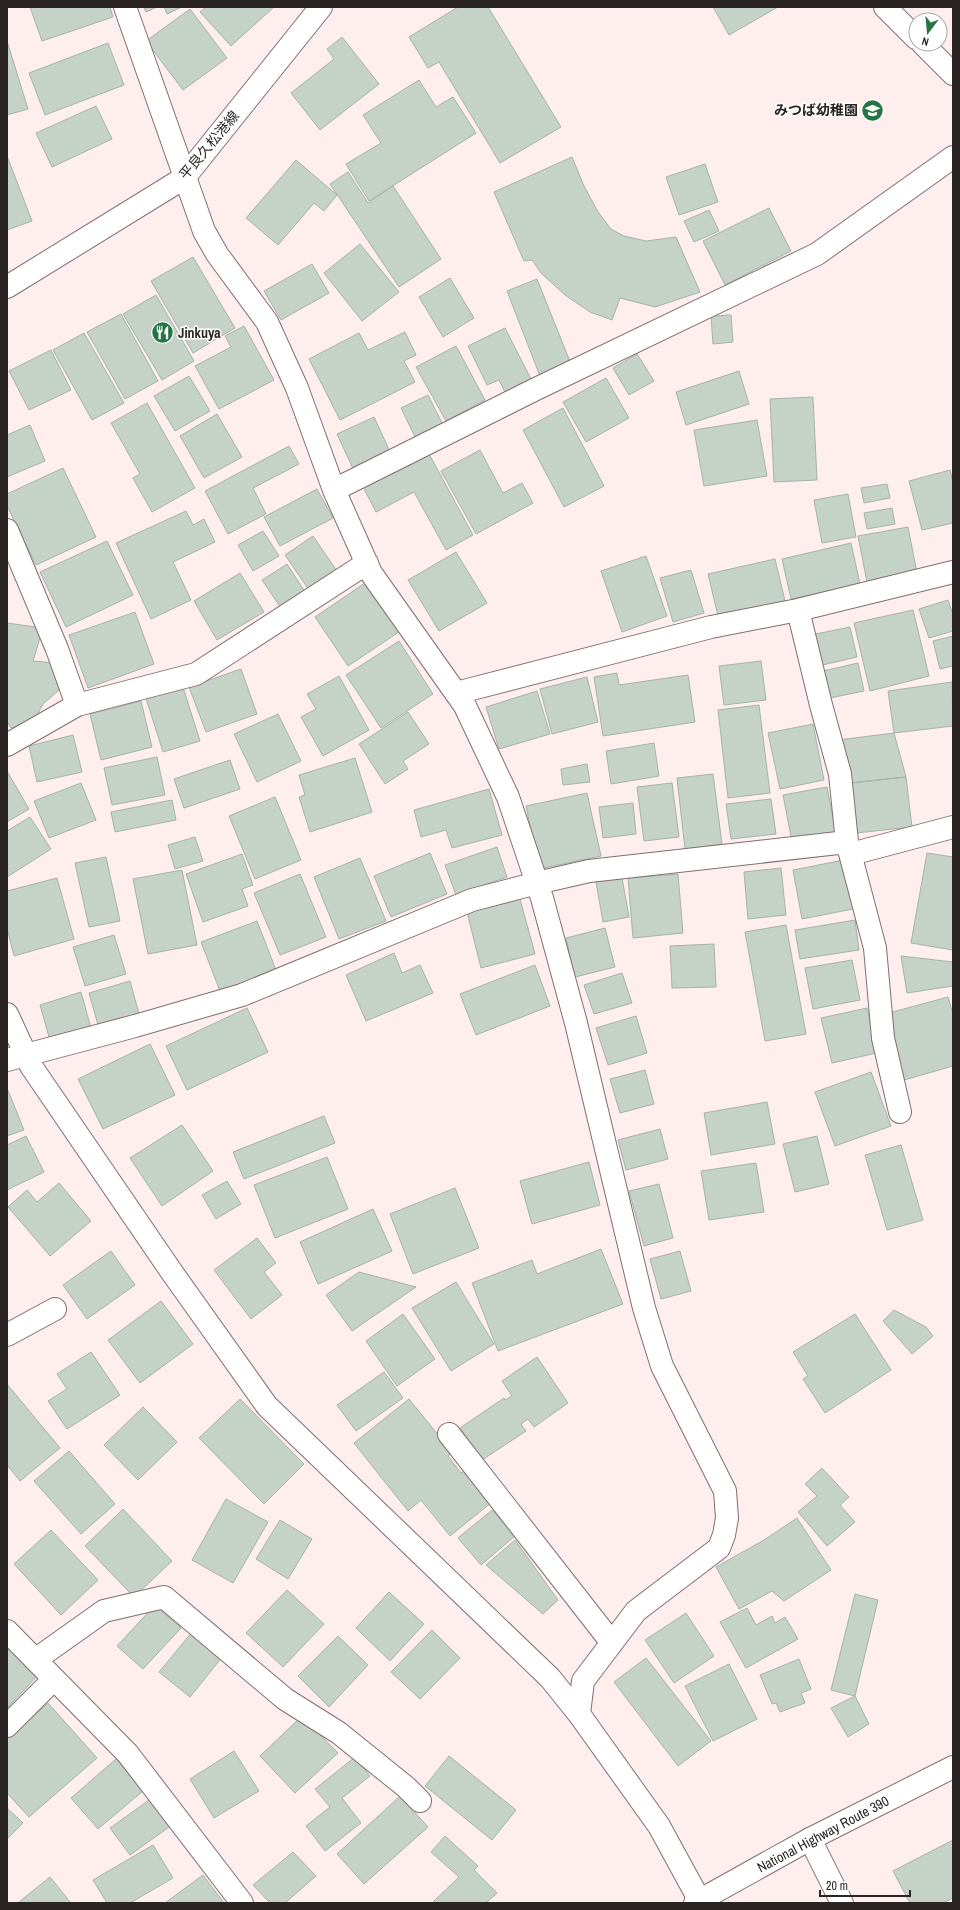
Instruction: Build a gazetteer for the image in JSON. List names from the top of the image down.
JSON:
{
  "streets": {
    "main road": ["平良久松港線", "National Highway Route 390"]
  },
  "places": {
    "school or university": ["みつば幼稚園"],
    "restaurant": ["Jinkuya"]
  },
  "scale_bar": "20 m",
  "north": "bottom"
}
